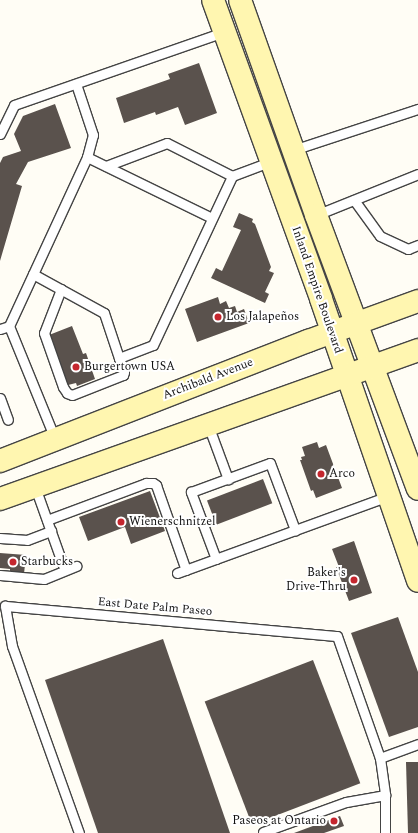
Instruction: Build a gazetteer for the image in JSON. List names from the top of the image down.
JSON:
{
  "streets": {
    "main road": ["Inland Empire Boulevard", "Archibald Avenue"],
    "lane": ["East Date Palm Paseo"]
  },
  "crossings": [
    ["Inland Empire Boulevard", "Archibald Avenue"]
  ],
  "places": [
    "Los Jalapeños",
    "Burgertown USA",
    "Arco",
    "Wienerschnitzel",
    "Starbucks",
    "Baker's Drive-Thru",
    "Paseos at Ontario"
  ]
}
